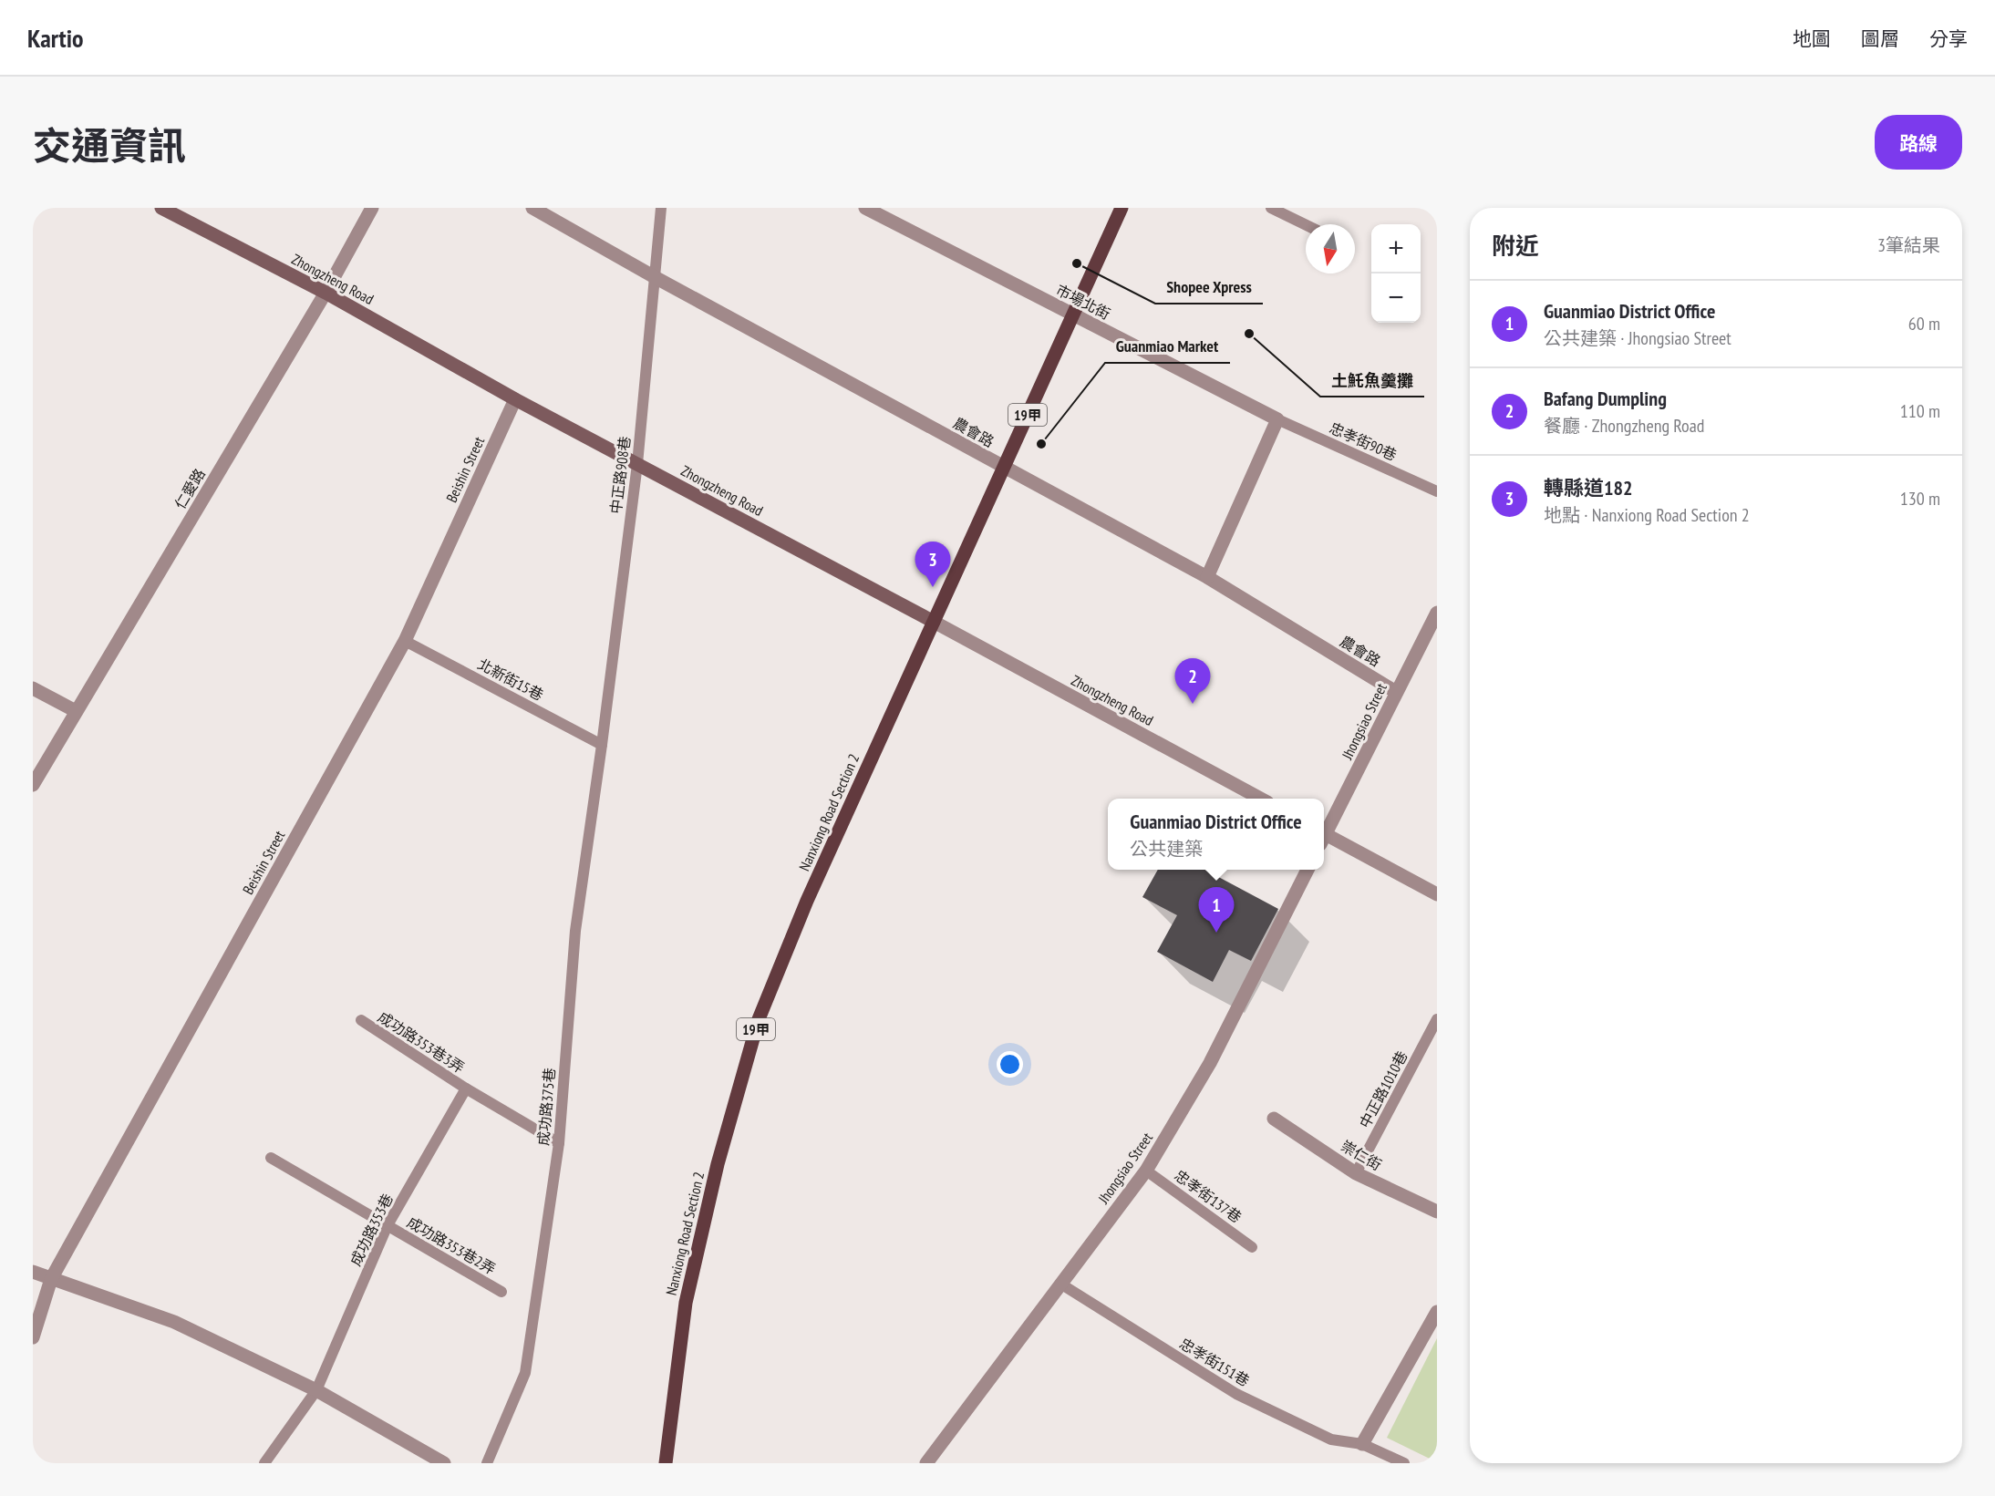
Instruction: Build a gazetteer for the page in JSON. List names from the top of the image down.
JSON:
{
  "streets": {
    "main road": ["Zhongzheng Road", "19甲", "Nanxiong Road Section 2"],
    "street": [
      "市場北街",
      "農會路",
      "Beishin Street",
      "仁愛路",
      "Jhongsiao Street",
      "崇仁街"
    ],
    "lane": [
      "忠孝街90巷",
      "中正路908巷",
      "北新街15巷",
      "成功路353巷3弄",
      "中正路1010巷",
      "成功路375巷",
      "忠孝街137巷",
      "成功路353巷",
      "成功路353巷2弄",
      "忠孝街151巷"
    ]
  },
  "crossings": [
    ["Zhongzheng Road", "Beishin Street"],
    ["Zhongzheng Road", "中正路908巷"],
    ["Zhongzheng Road", "仁愛路"],
    ["Zhongzheng Road", "Nanxiong Road Section 2"],
    ["市場北街", "忠孝街90巷"],
    ["市場北街", "Nanxiong Road Section 2"],
    ["農會路", "中正路908巷"],
    ["農會路", "Jhongsiao Street"],
    ["農會路", "Nanxiong Road Section 2"],
    ["Beishin Street", "北新街15巷"],
    ["中正路908巷", "北新街15巷"],
    ["中正路908巷", "成功路375巷"],
    ["北新街15巷", "成功路375巷"],
    ["Jhongsiao Street", "忠孝街137巷"],
    ["Jhongsiao Street", "忠孝街151巷"],
    ["成功路353巷3弄", "成功路375巷"],
    ["成功路353巷3弄", "成功路353巷"],
    ["中正路1010巷", "崇仁街"],
    ["成功路353巷", "成功路353巷2弄"]
  ],
  "places": ["Shopee Xpress", "土魠魚羹攤", "Guanmiao Market"],
  "north": "bottom",
  "page": {
    "header": "Kartio",
    "nav": ["地圖", "圖層", "分享"],
    "title": "交通資訊",
    "buttons": "路線",
    "heading": ["附近", "3筆結果"],
    "map_buttons": ["+", "−"],
    "list": [
      {
        "mark": "1",
        "name": "Guanmiao District Office",
        "note": "公共建築 · Jhongsiao Street",
        "value": "60 m"
      },
      {
        "mark": "2",
        "name": "Bafang Dumpling",
        "note": "餐廳 · Zhongzheng Road",
        "value": "110 m"
      },
      {
        "mark": "3",
        "name": "轉縣道182",
        "note": "地點 · Nanxiong Road Section 2",
        "value": "130 m"
      }
    ],
    "pins": ["3", "2", "1"],
    "popup": ["Guanmiao District Office", "公共建築"]
  }
}
